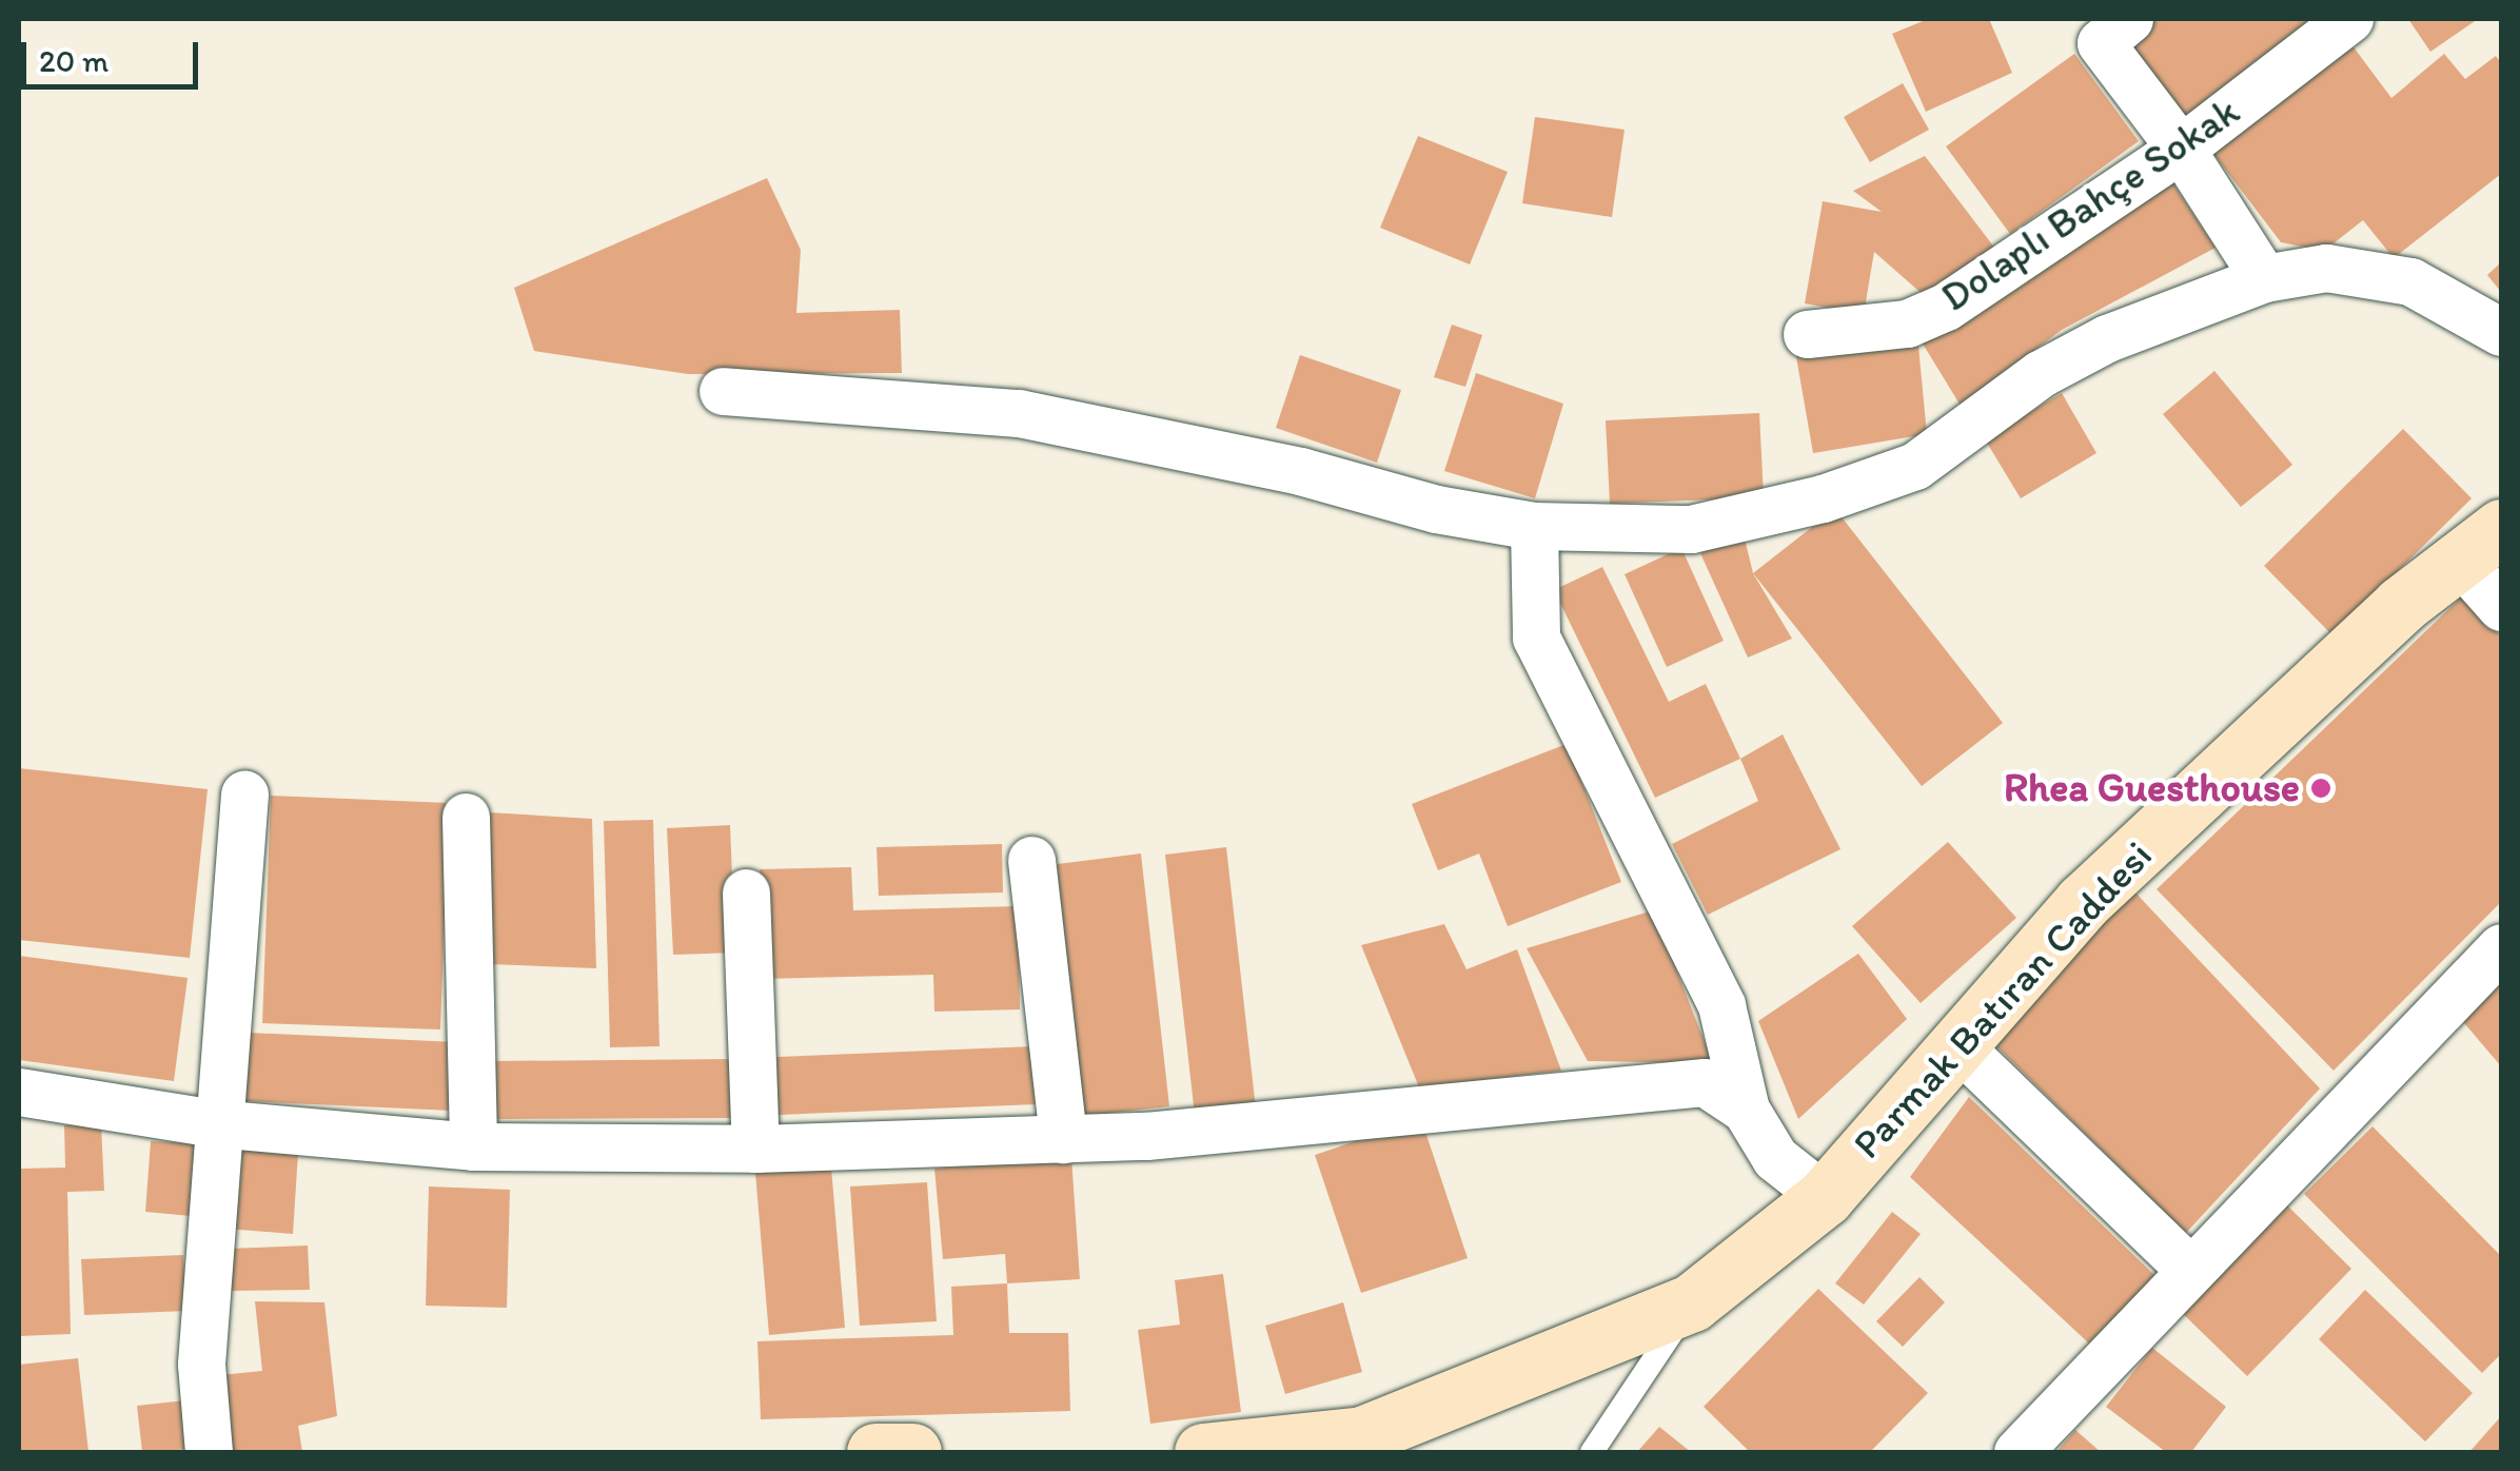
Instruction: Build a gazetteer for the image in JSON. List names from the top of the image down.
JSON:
{
  "streets": {
    "main road": ["Parmak Batıran Caddesi"],
    "street": ["Dolaplı Bahçe Sokak"]
  },
  "places": ["Rhea Guesthouse"],
  "scale_bar": "20 m"
}
